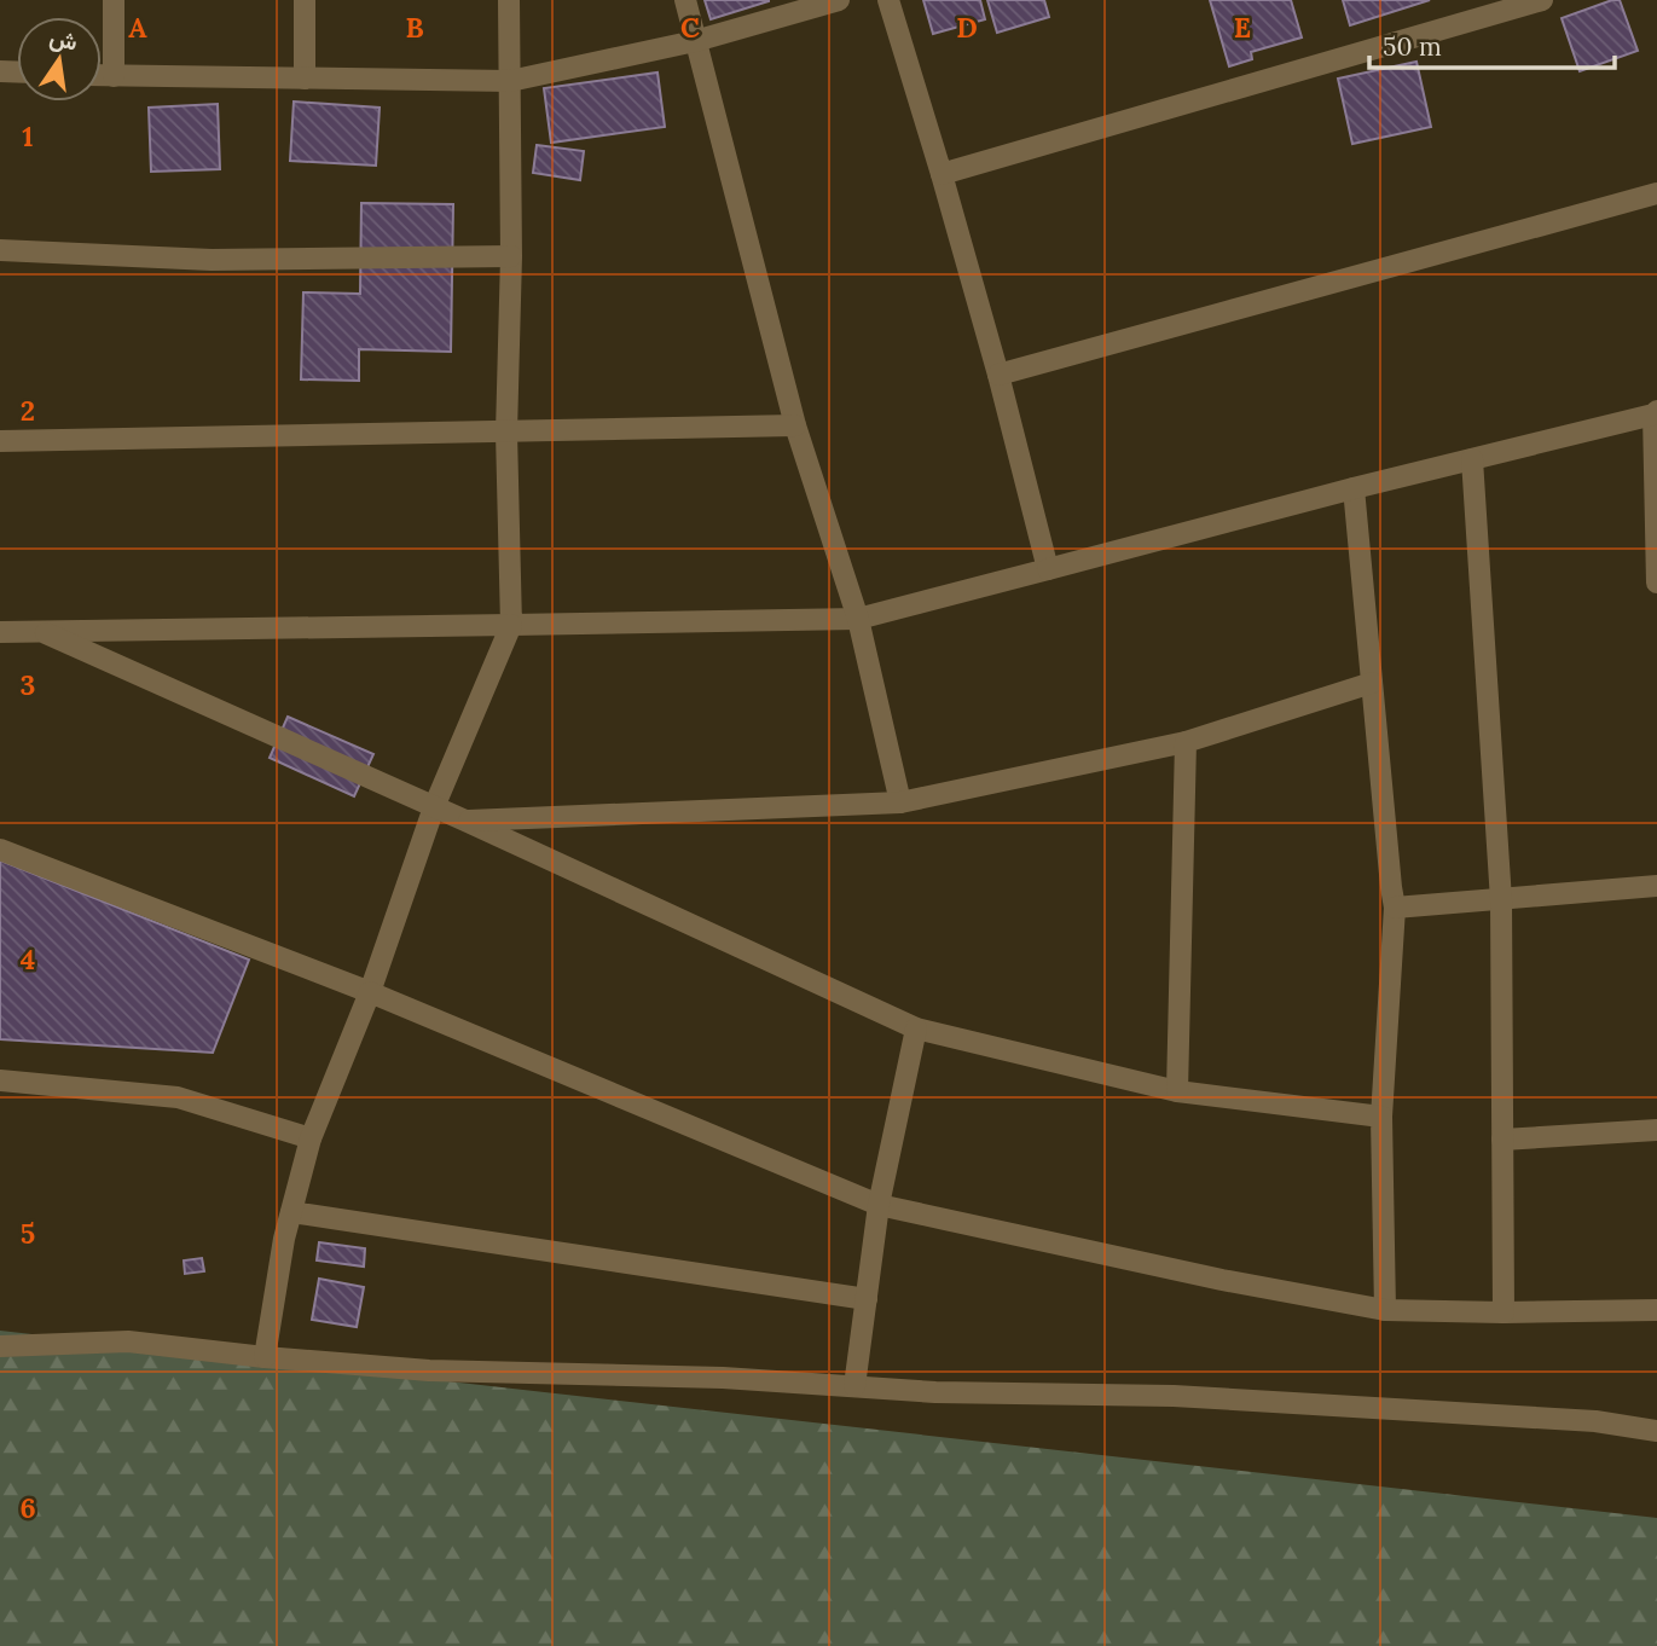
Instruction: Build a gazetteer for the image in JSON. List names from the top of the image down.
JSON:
{
  "scale_bar": "50 m",
  "north": "top",
  "grid": {
    "columns": [
      "A",
      "B",
      "C",
      "D",
      "E"
    ],
    "rows": [
      "1",
      "2",
      "3",
      "4",
      "5",
      "6"
    ]
  }
}
